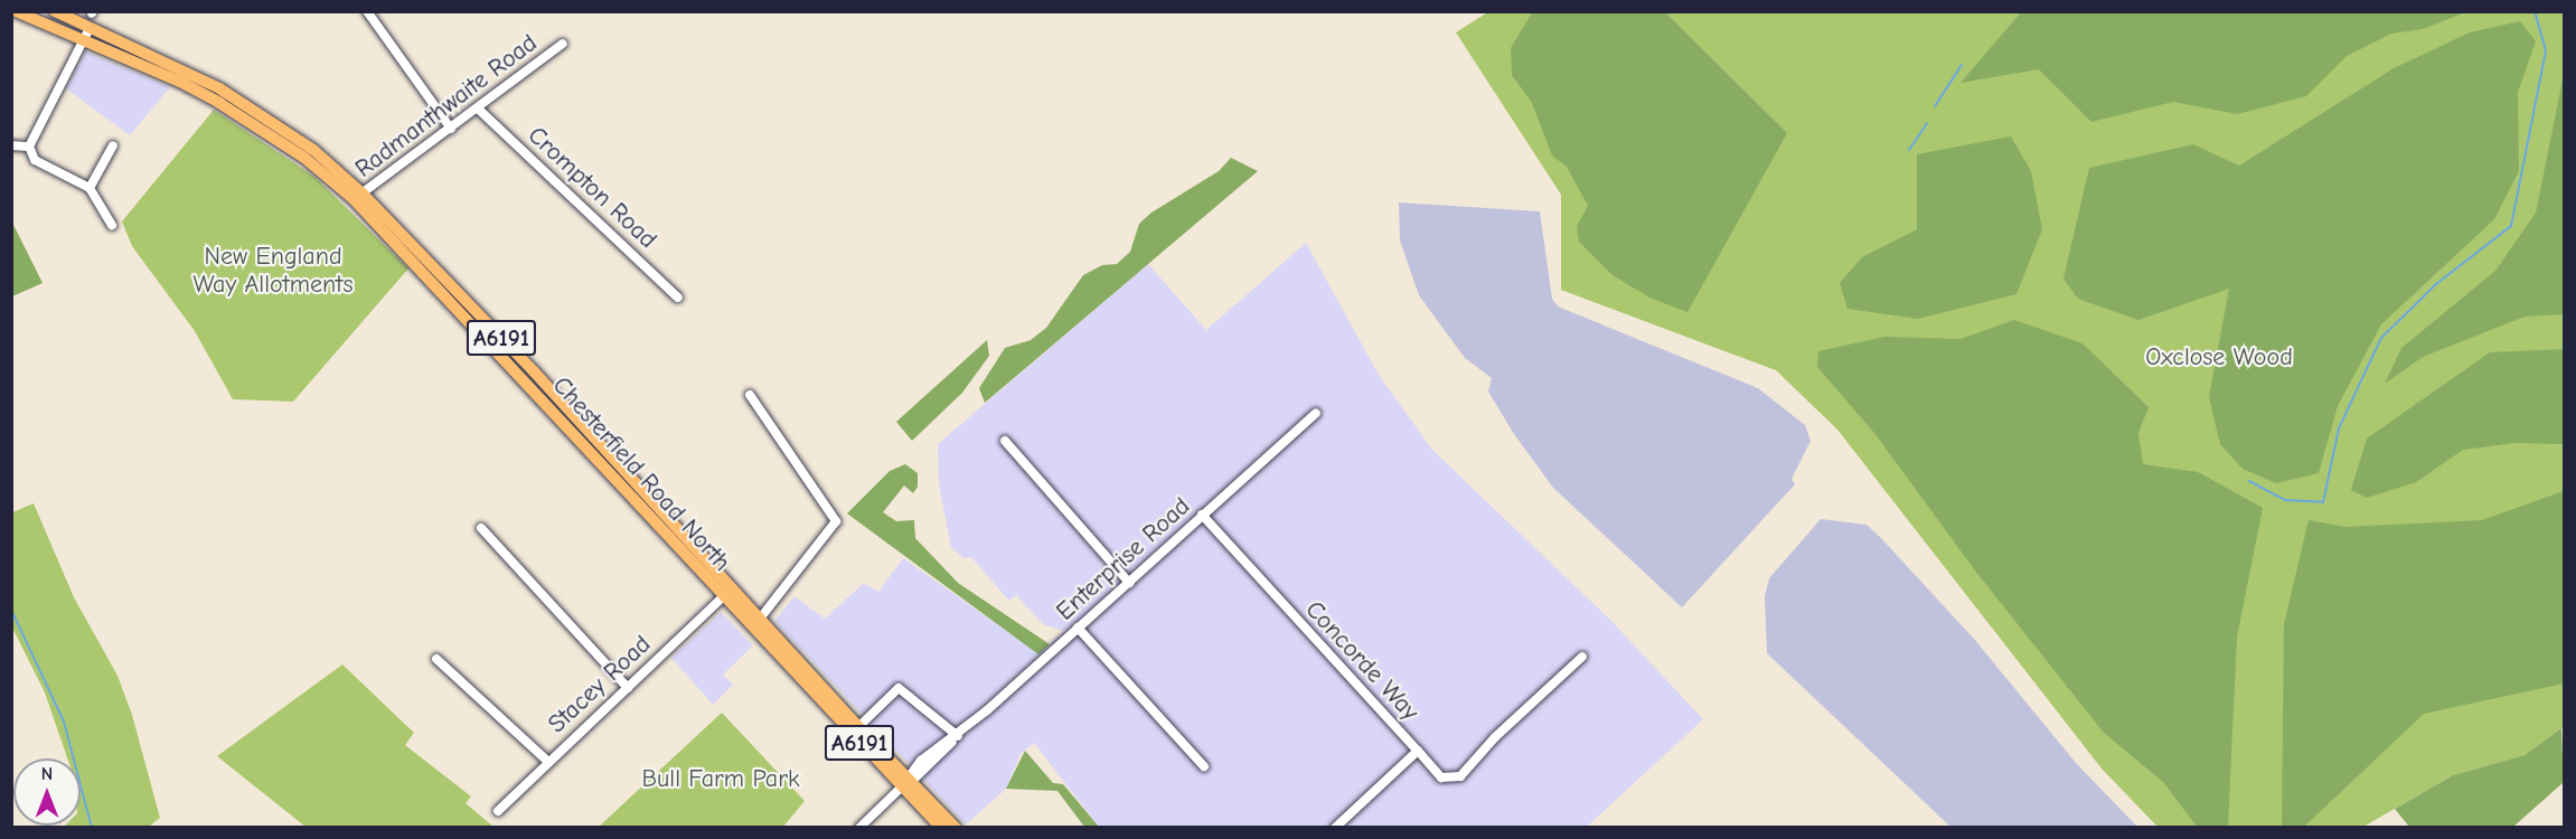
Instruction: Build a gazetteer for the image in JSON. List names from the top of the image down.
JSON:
{
  "streets": {
    "main road": ["A6191", "Chesterfield Road North"],
    "street": [
      "Radmanthwaite Road",
      "Crompton Road",
      "Enterprise Road",
      "Concorde Way",
      "Stacey Road"
    ]
  },
  "crossings": [
    ["Radmanthwaite Road", "Crompton Road"],
    ["Radmanthwaite Road", "Chesterfield Road North"],
    ["Chesterfield Road North", "Enterprise Road"],
    ["Chesterfield Road North", "Stacey Road"],
    ["Enterprise Road", "Concorde Way"]
  ],
  "parks": ["New England Way Allotments", "Oxclose Wood", "Bull Farm Park"],
  "north": "top"
}
